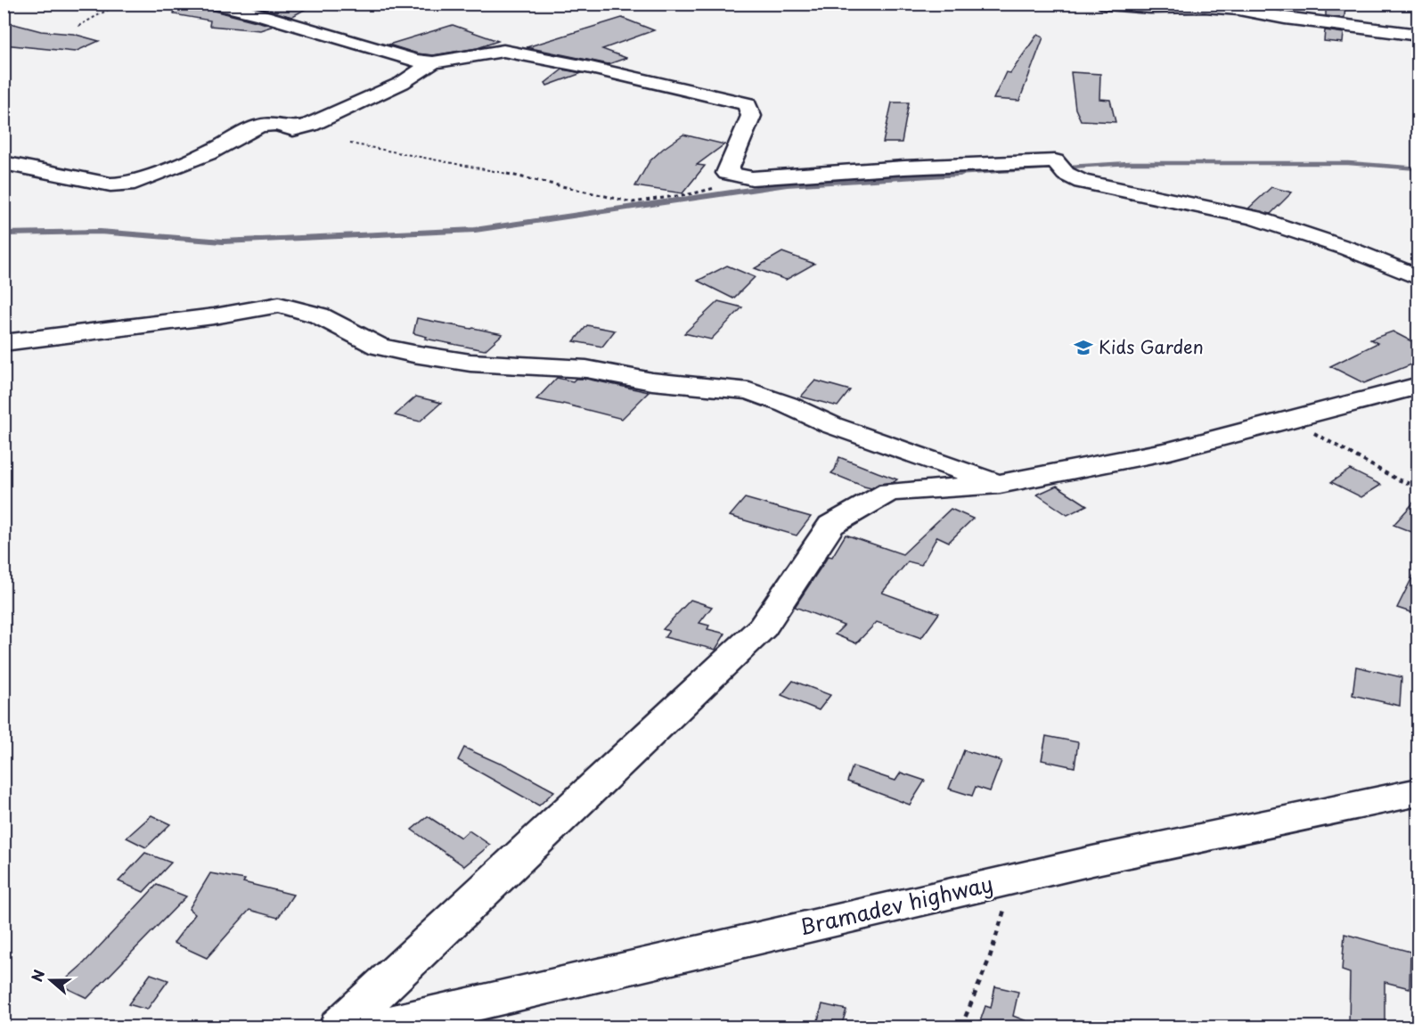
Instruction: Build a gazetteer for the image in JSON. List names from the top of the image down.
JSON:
{
  "streets": {
    "street": ["Bramadev highway"]
  },
  "places": {
    "school or university": ["Kids Garden"]
  },
  "north": "left"
}
